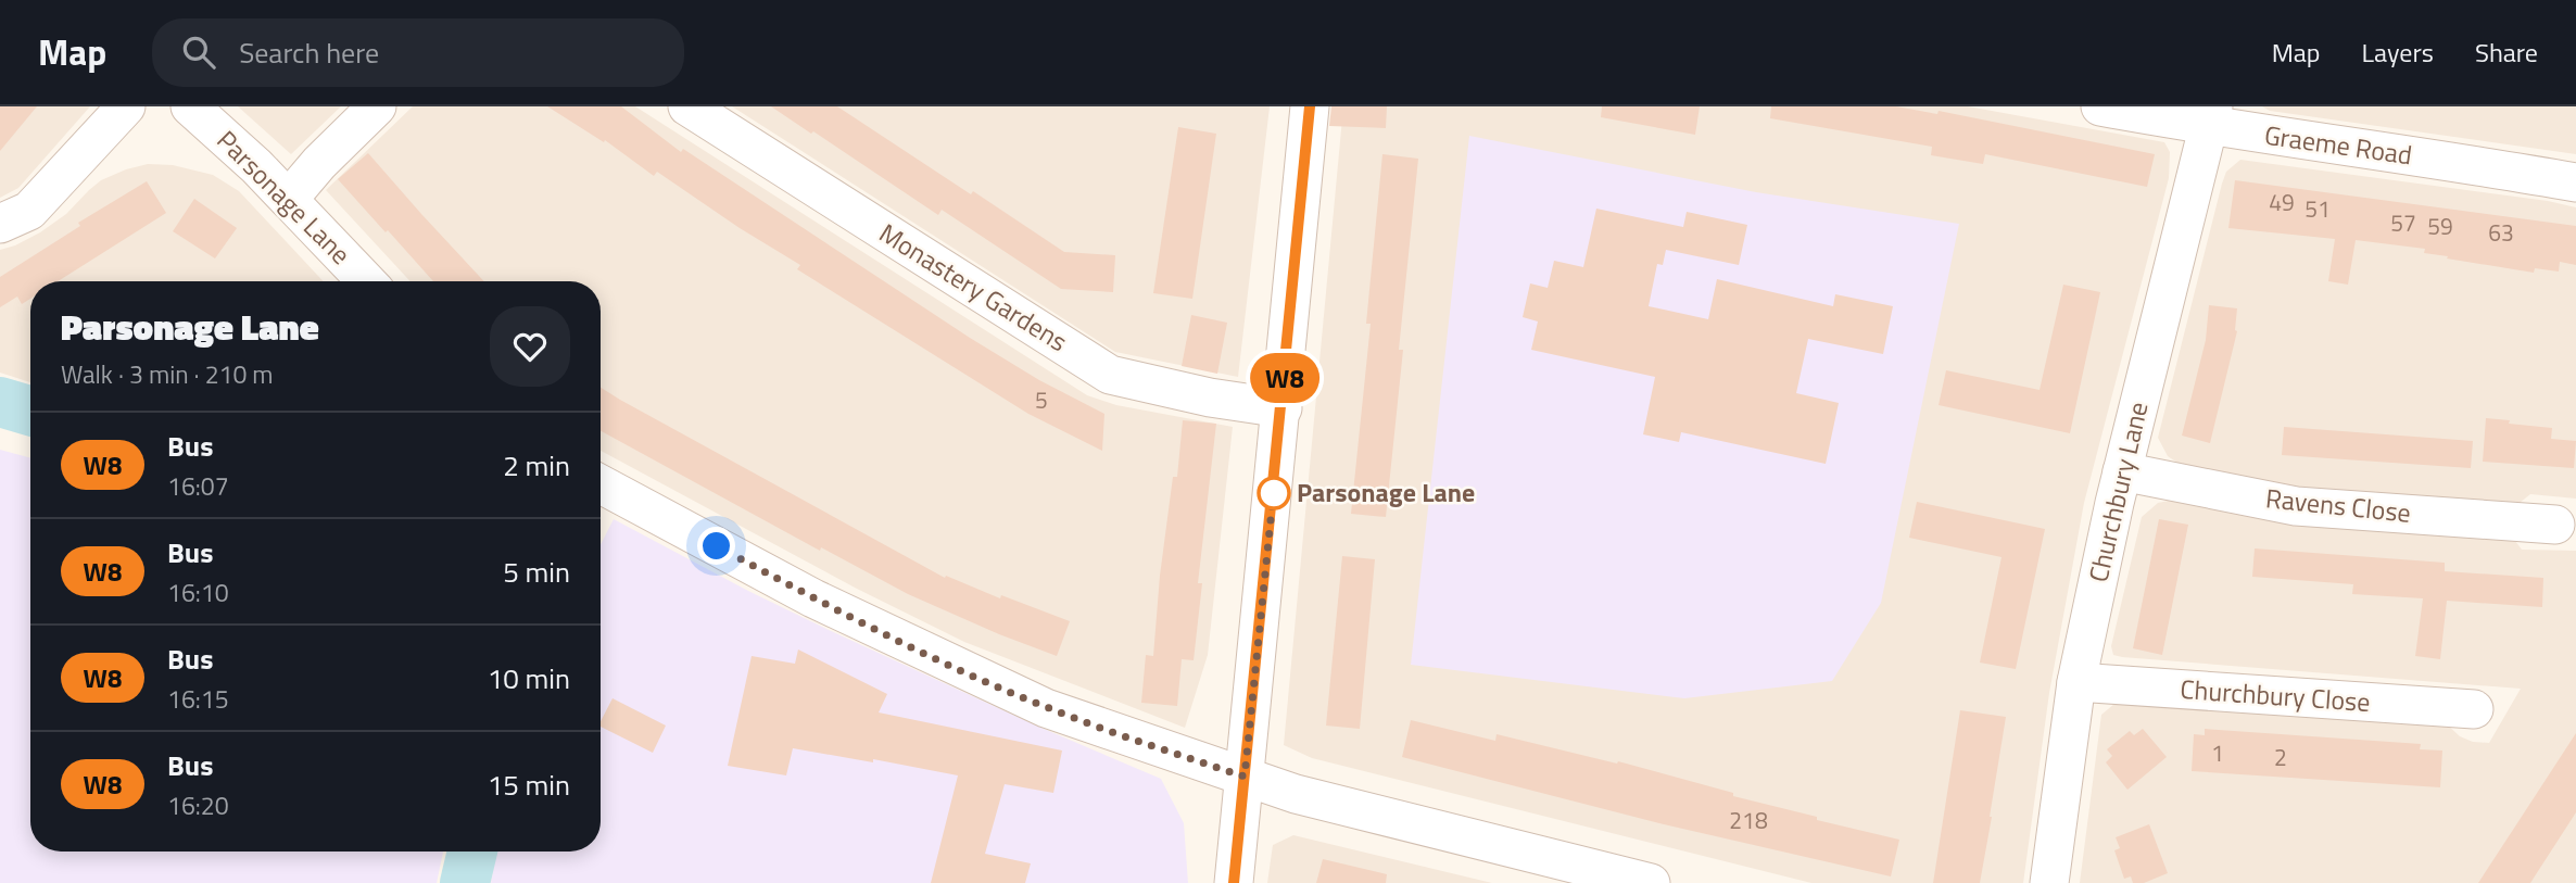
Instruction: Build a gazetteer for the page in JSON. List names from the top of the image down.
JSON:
{
  "streets": {
    "street": [
      "Graeme Road",
      "Parsonage Lane",
      "Monastery Gardens",
      "Churchbury Lane",
      "Ravens Close",
      "Churchbury Close"
    ]
  },
  "crossings": [
    ["Graeme Road", "Churchbury Lane"],
    ["Churchbury Lane", "Ravens Close"],
    ["Churchbury Lane", "Churchbury Close"]
  ],
  "places": ["Parsonage Lane"],
  "lines": ["bus line W8"],
  "house_numbers": [
    "49",
    "51",
    "57",
    "59",
    "63",
    "5",
    "1",
    "2",
    "218"
  ],
  "page": {
    "header": "Map",
    "search": "Search here",
    "nav": ["Map", "Layers", "Share"],
    "on_map": "W8",
    "heading": ["Parsonage Lane", "Walk · 3 min · 210 m"],
    "list": [
      {
        "mark": "W8",
        "name": "Bus",
        "note": "16:07",
        "value": "2 min"
      },
      {
        "mark": "W8",
        "name": "Bus",
        "note": "16:10",
        "value": "5 min"
      },
      {
        "mark": "W8",
        "name": "Bus",
        "note": "16:15",
        "value": "10 min"
      },
      {
        "mark": "W8",
        "name": "Bus",
        "note": "16:20",
        "value": "15 min"
      }
    ]
  }
}
